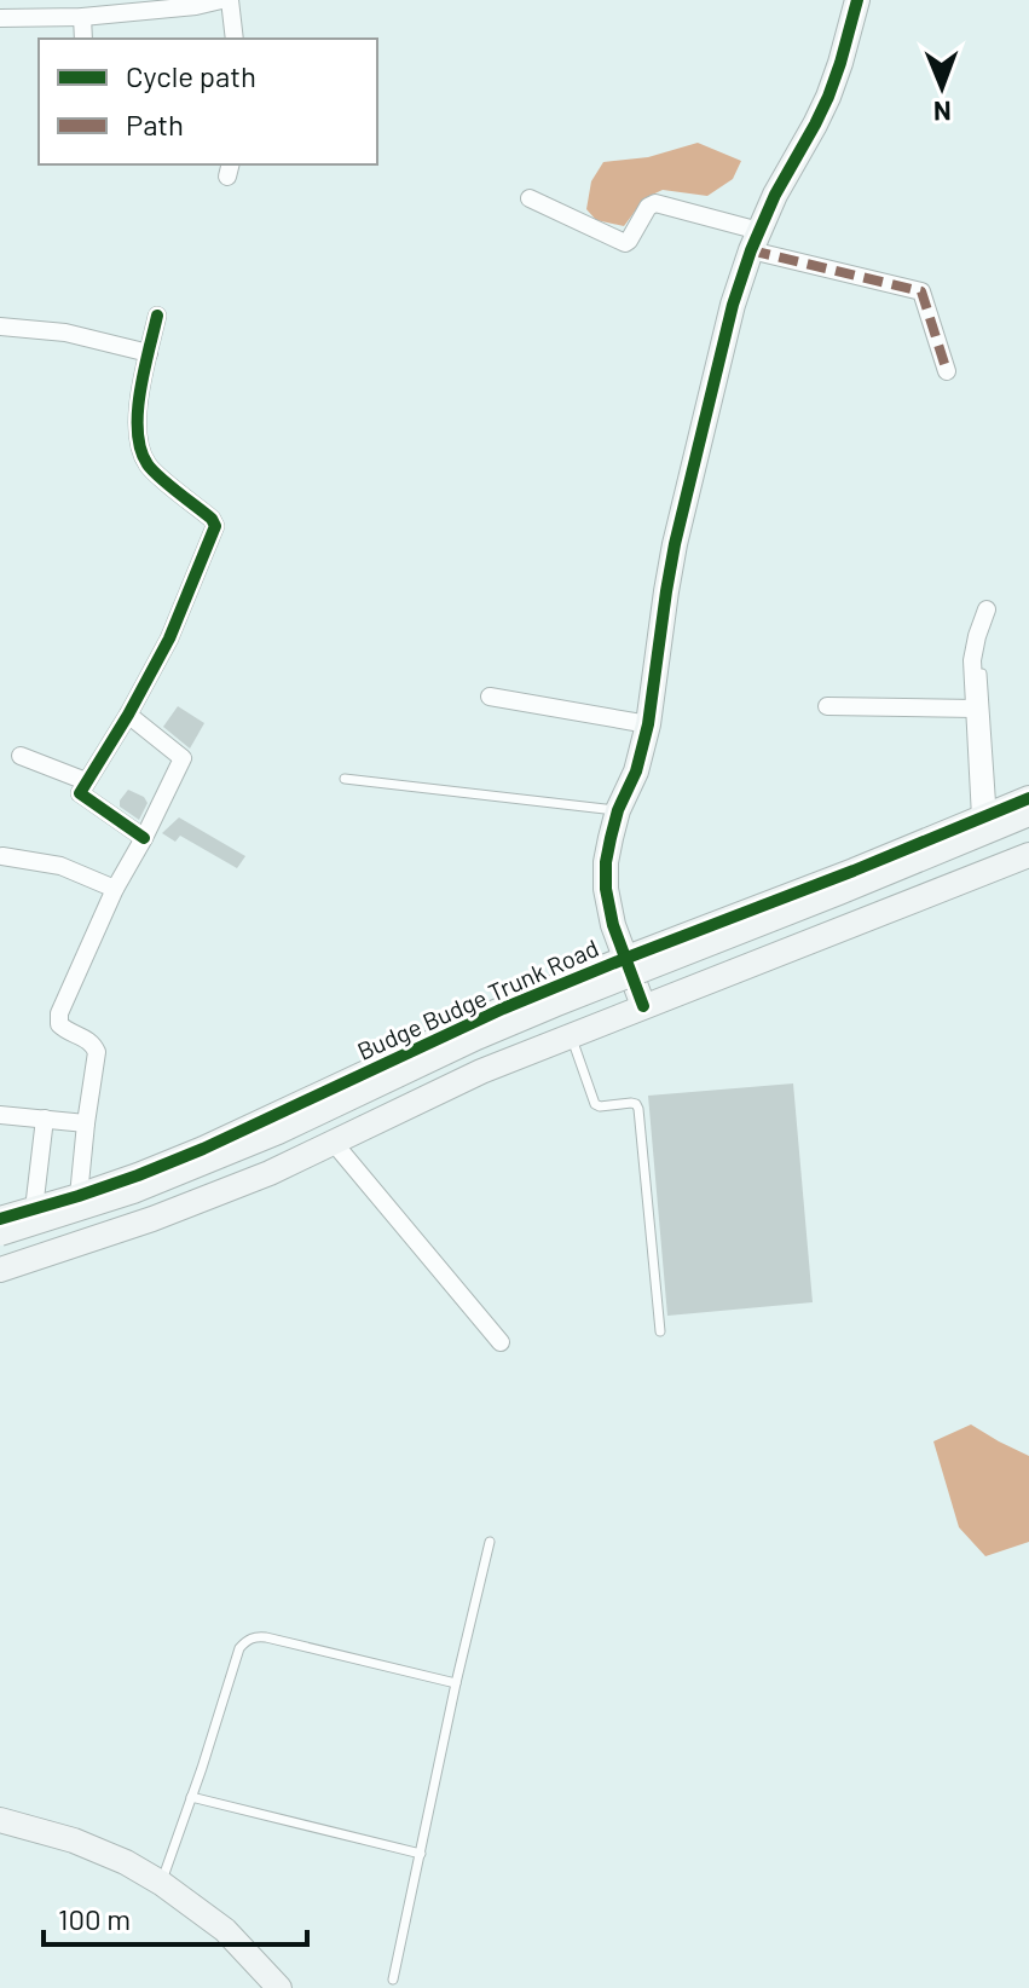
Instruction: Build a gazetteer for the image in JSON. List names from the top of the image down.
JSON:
{
  "streets": {
    "street": ["Budge Budge Trunk Road"]
  },
  "legend": ["Cycle path", "Path"],
  "scale_bar": "100 m",
  "north": "bottom"
}
